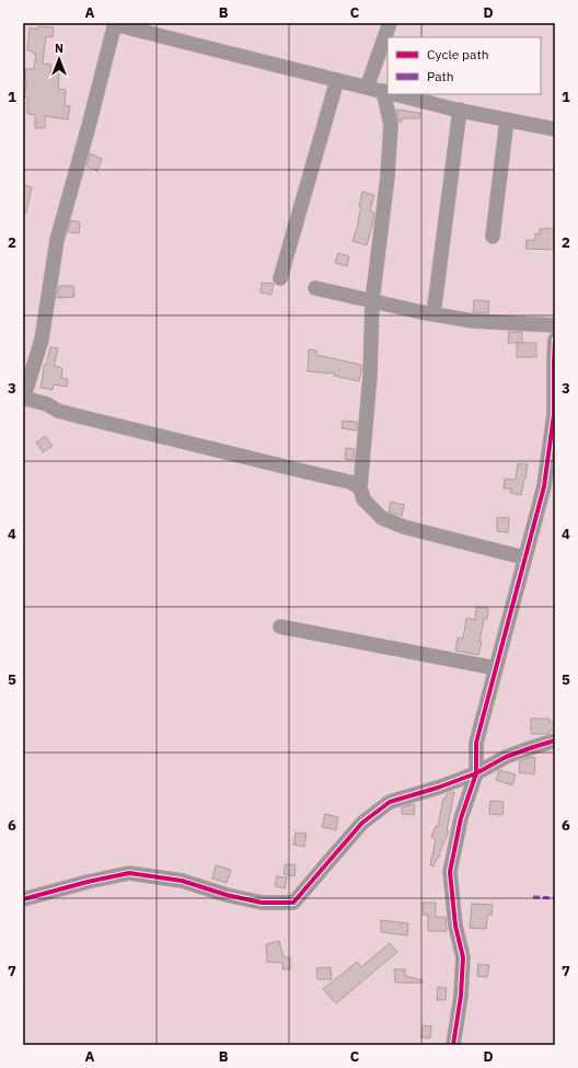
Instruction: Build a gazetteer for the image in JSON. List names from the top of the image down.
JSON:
{
  "legend": ["Cycle path", "Path"],
  "north": "top",
  "grid": {
    "columns": [
      "A",
      "B",
      "C",
      "D"
    ],
    "rows": [
      "1",
      "2",
      "3",
      "4",
      "5",
      "6",
      "7"
    ]
  }
}
